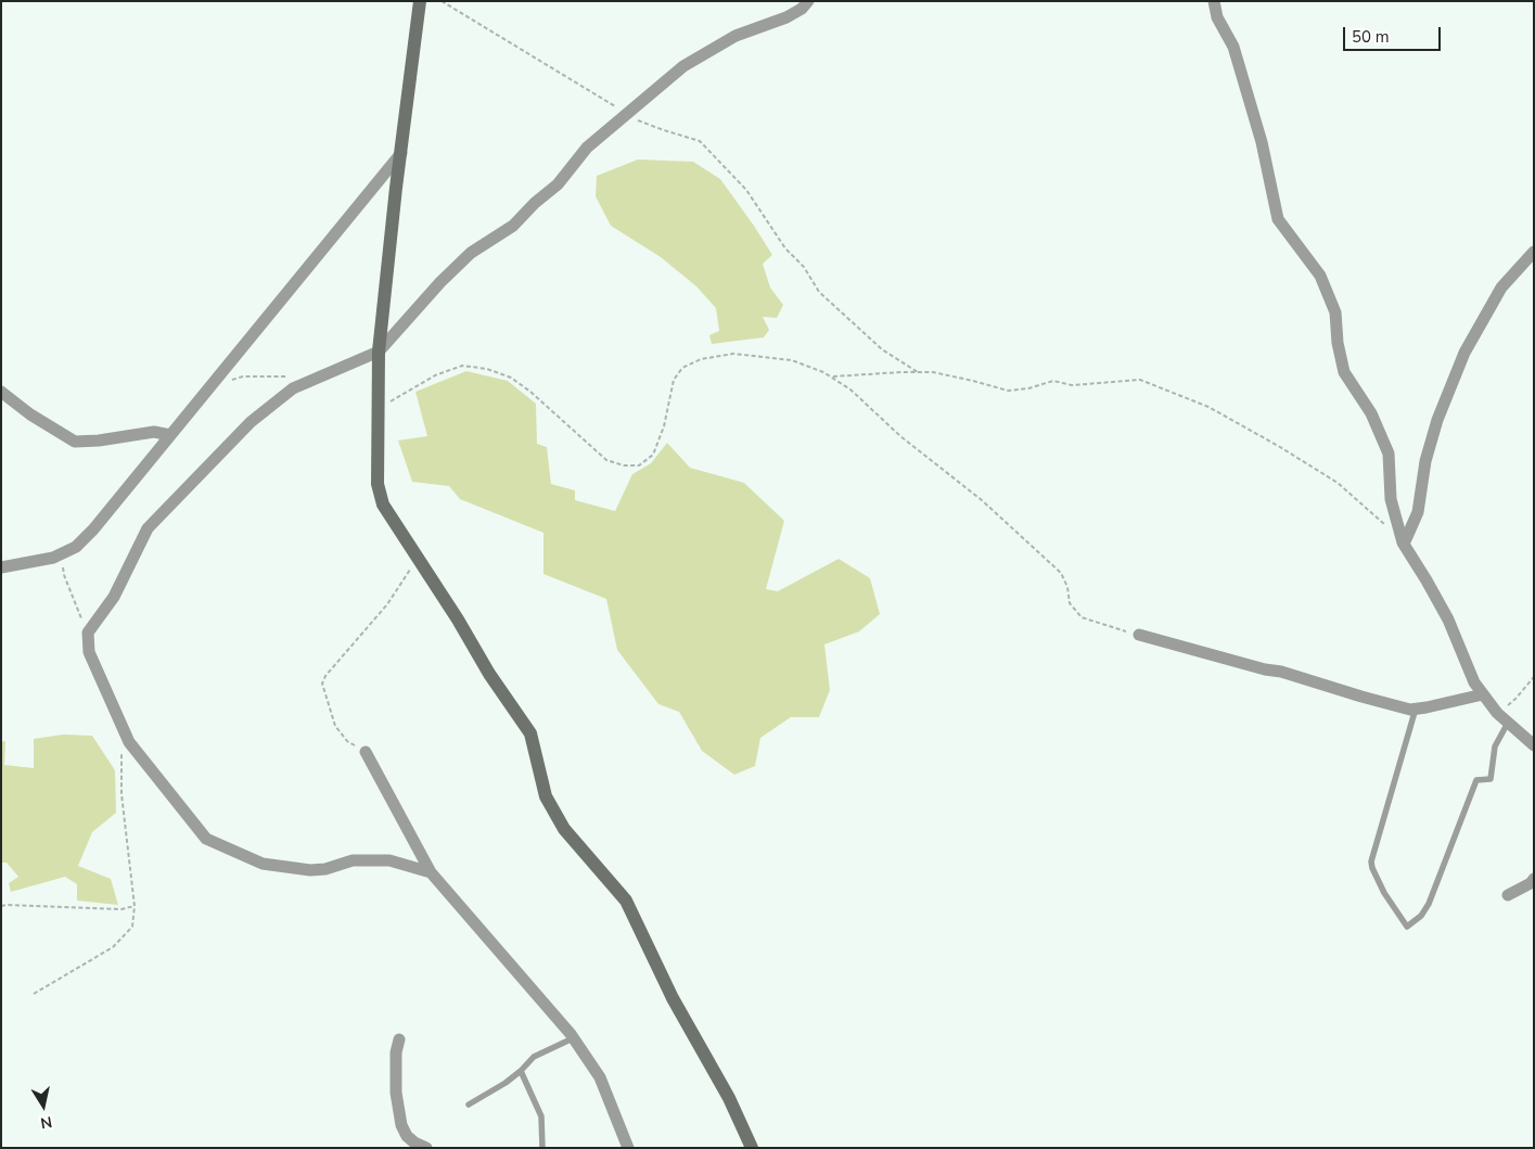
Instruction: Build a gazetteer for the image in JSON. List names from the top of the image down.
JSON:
{
  "scale_bar": "50 m",
  "north": "bottom"
}
